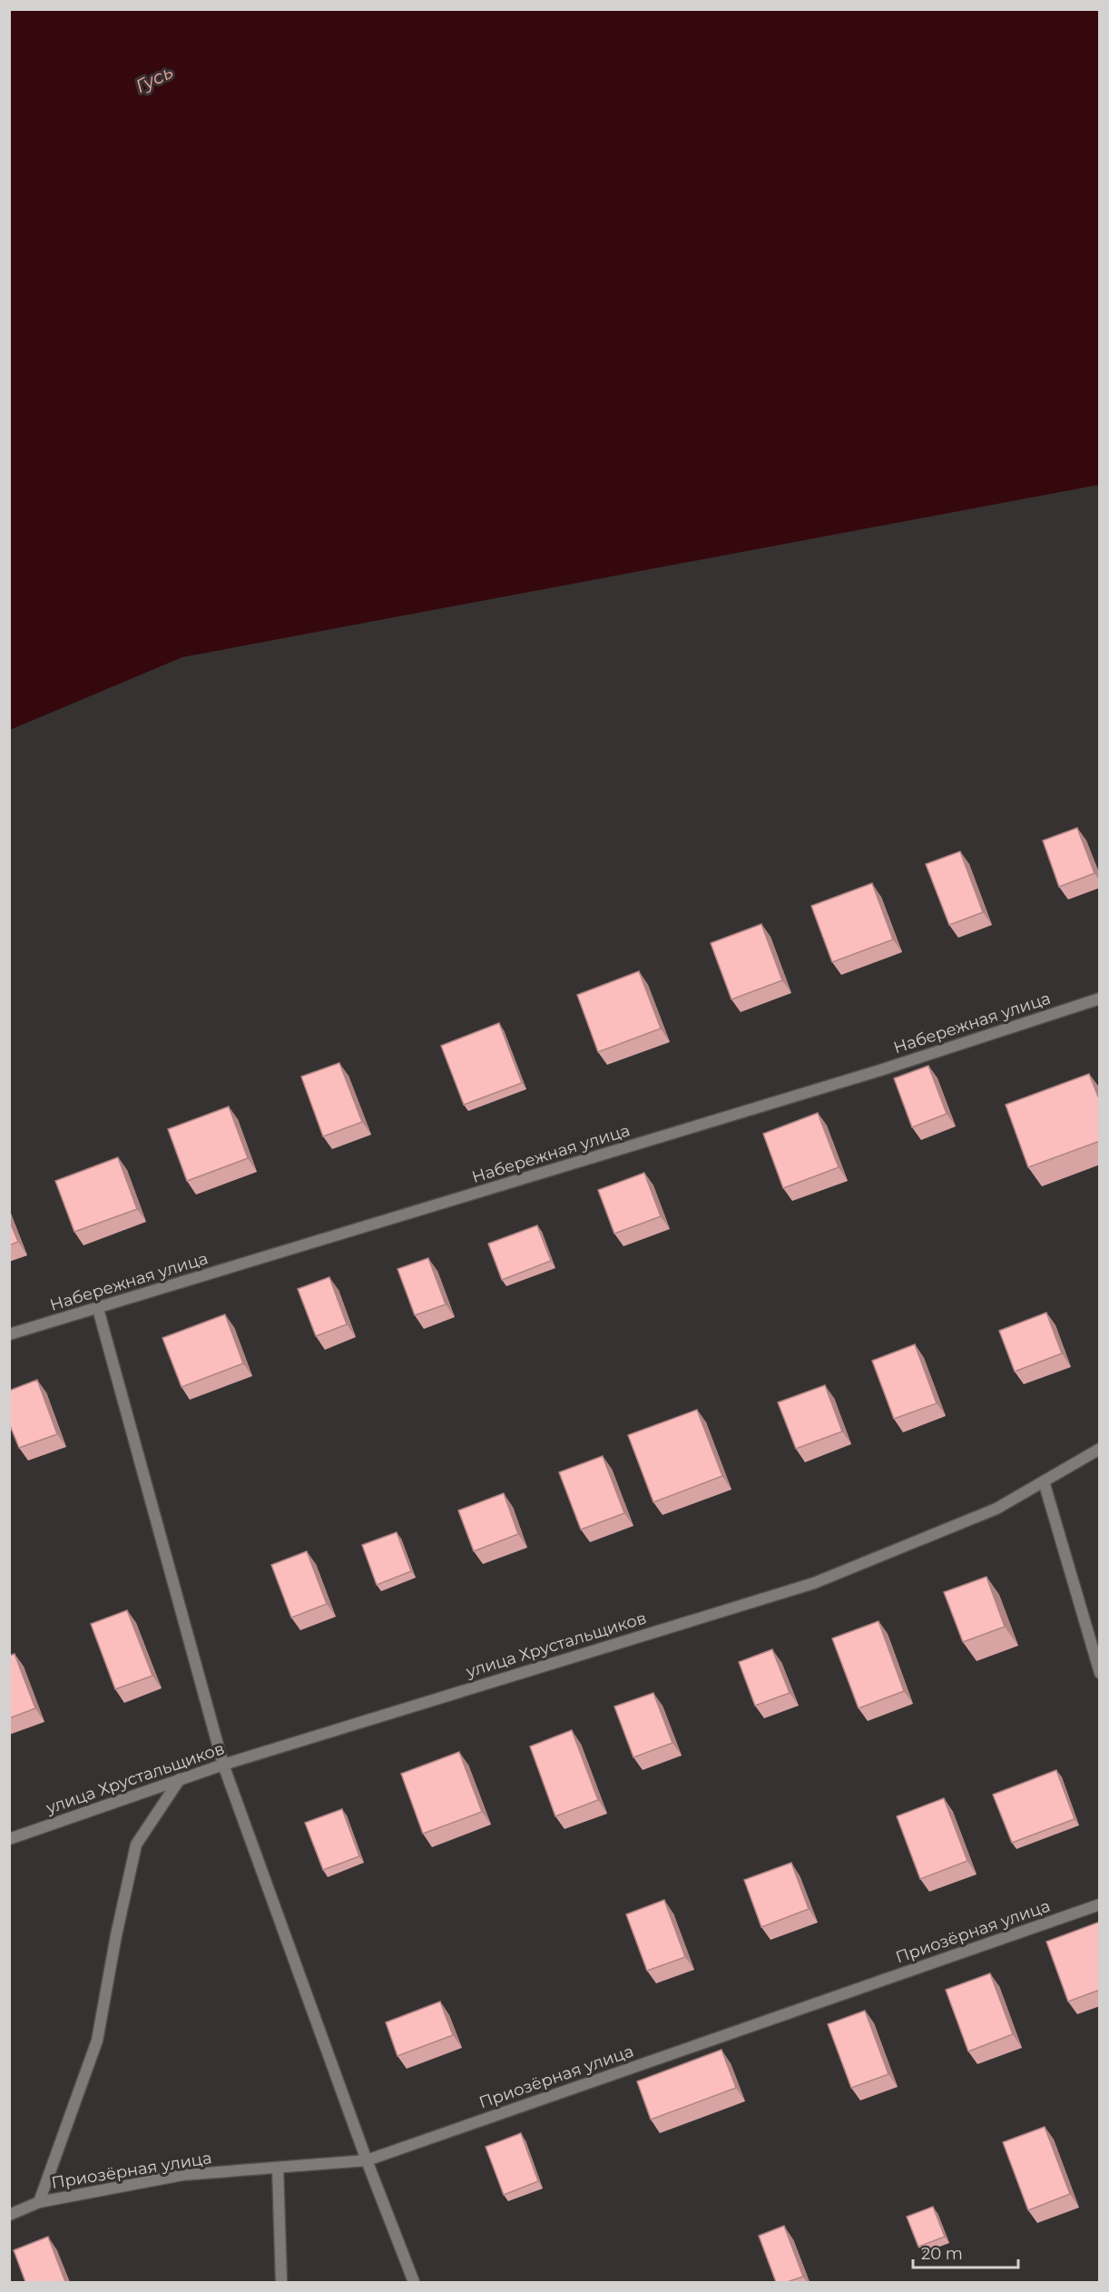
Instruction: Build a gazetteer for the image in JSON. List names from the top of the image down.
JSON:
{
  "streets": {
    "street": ["Набережная улица", "улица Хрустальщиков", "Приозёрная улица"]
  },
  "water": ["Гусь"],
  "scale_bar": "20 m"
}
